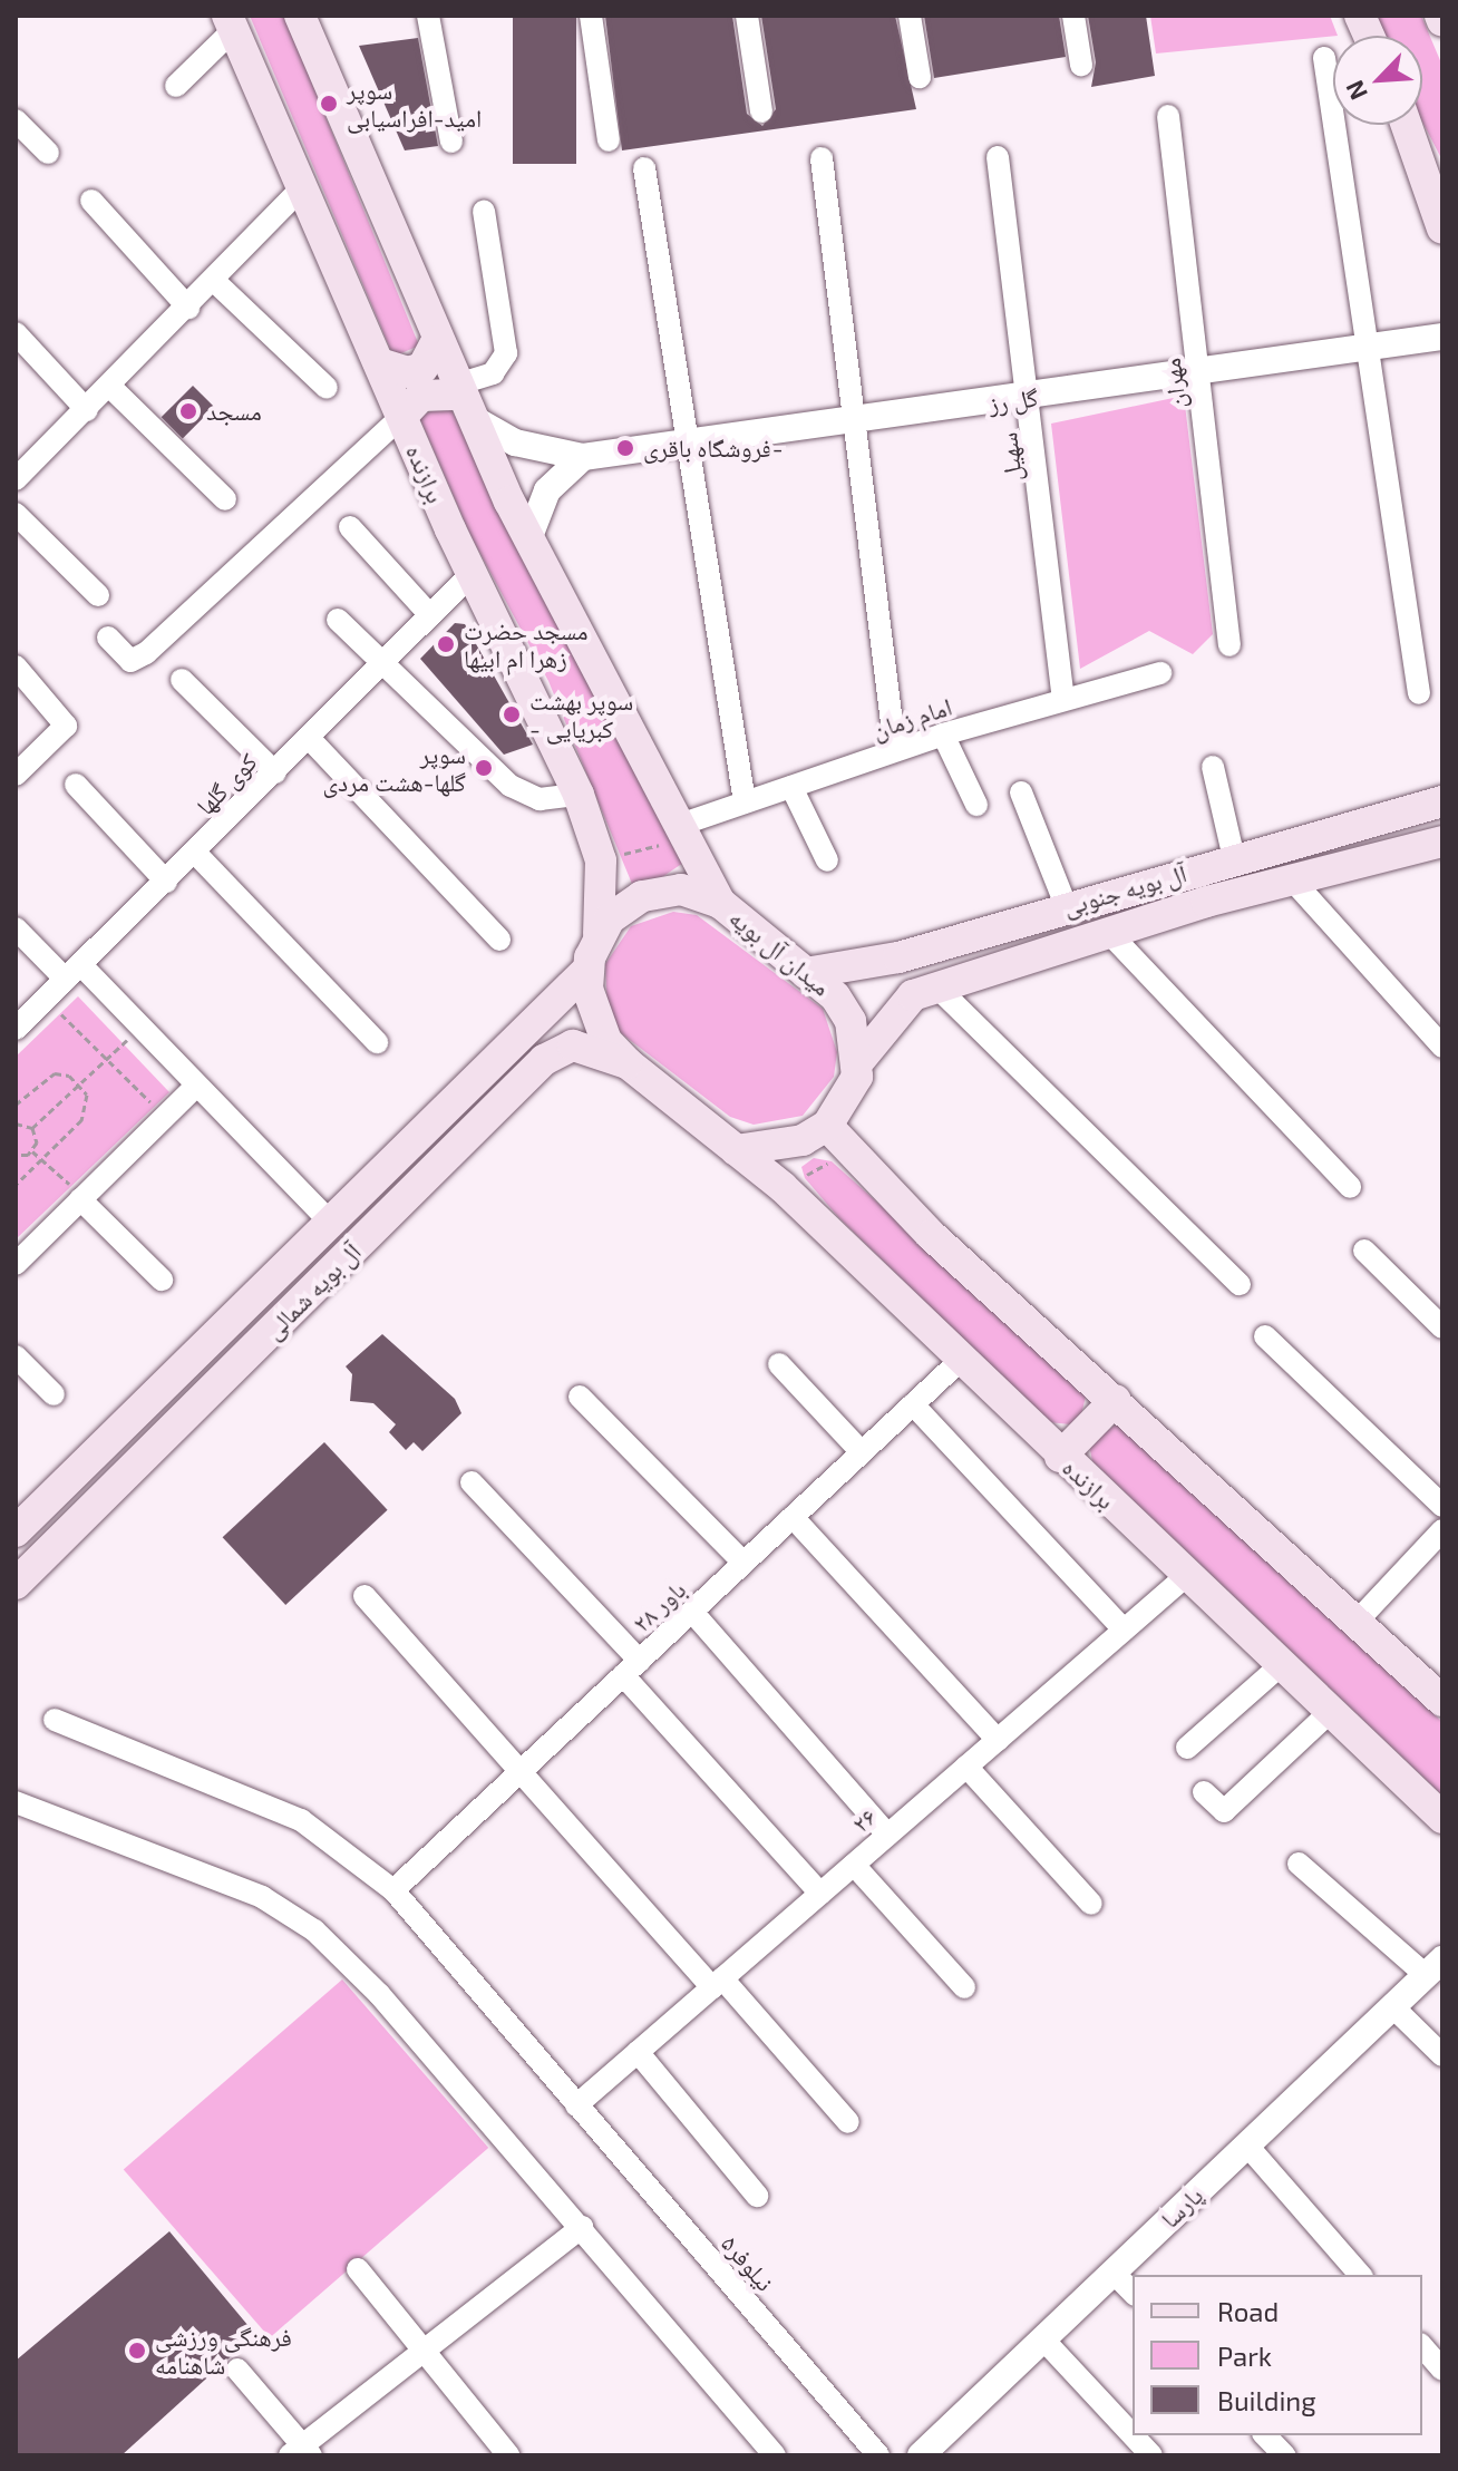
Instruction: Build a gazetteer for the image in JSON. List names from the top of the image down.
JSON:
{
  "streets": {
    "main road": [
      "برازنده",
      "آل بویه جنوبی",
      "میدان آل بویه",
      "آل بویه شمالی"
    ],
    "street": [
      "مهران",
      "گل رز",
      "سهیل",
      "امام زمان",
      "کوی گلها",
      "باور ۲۸",
      "۲۶",
      "پارسا",
      "نیلوفر۵"
    ]
  },
  "crossings": [
    ["مهران", "گل رز"],
    ["گل رز", "سهیل"],
    ["سهیل", "امام زمان"],
    ["برازنده", "کوی گلها"],
    ["برازنده", "آل بویه جنوبی"],
    ["برازنده", "میدان آل بویه"],
    ["برازنده", "آل بویه شمالی"],
    ["برازنده", "باور ۲۸"],
    ["برازنده", "۲۶"],
    ["آل بویه جنوبی", "میدان آل بویه"],
    ["آل بویه جنوبی", "آل بویه شمالی"],
    ["میدان آل بویه", "آل بویه شمالی"],
    ["باور ۲۸", "نیلوفر۵"],
    ["۲۶", "نیلوفر۵"]
  ],
  "places": [
    "سوپر امید-افراسیابی",
    "مسجد",
    "فروشگاه باقری-",
    "مسجد حضرت زهرا ام ابیها",
    "سوپر بهشت - کبریایی",
    "سوپر گلها-هشت مردی",
    "فرهنگی ورزشی شاهنامه"
  ],
  "legend": ["Road", "Park", "Building"],
  "north": "bottom left"
}
